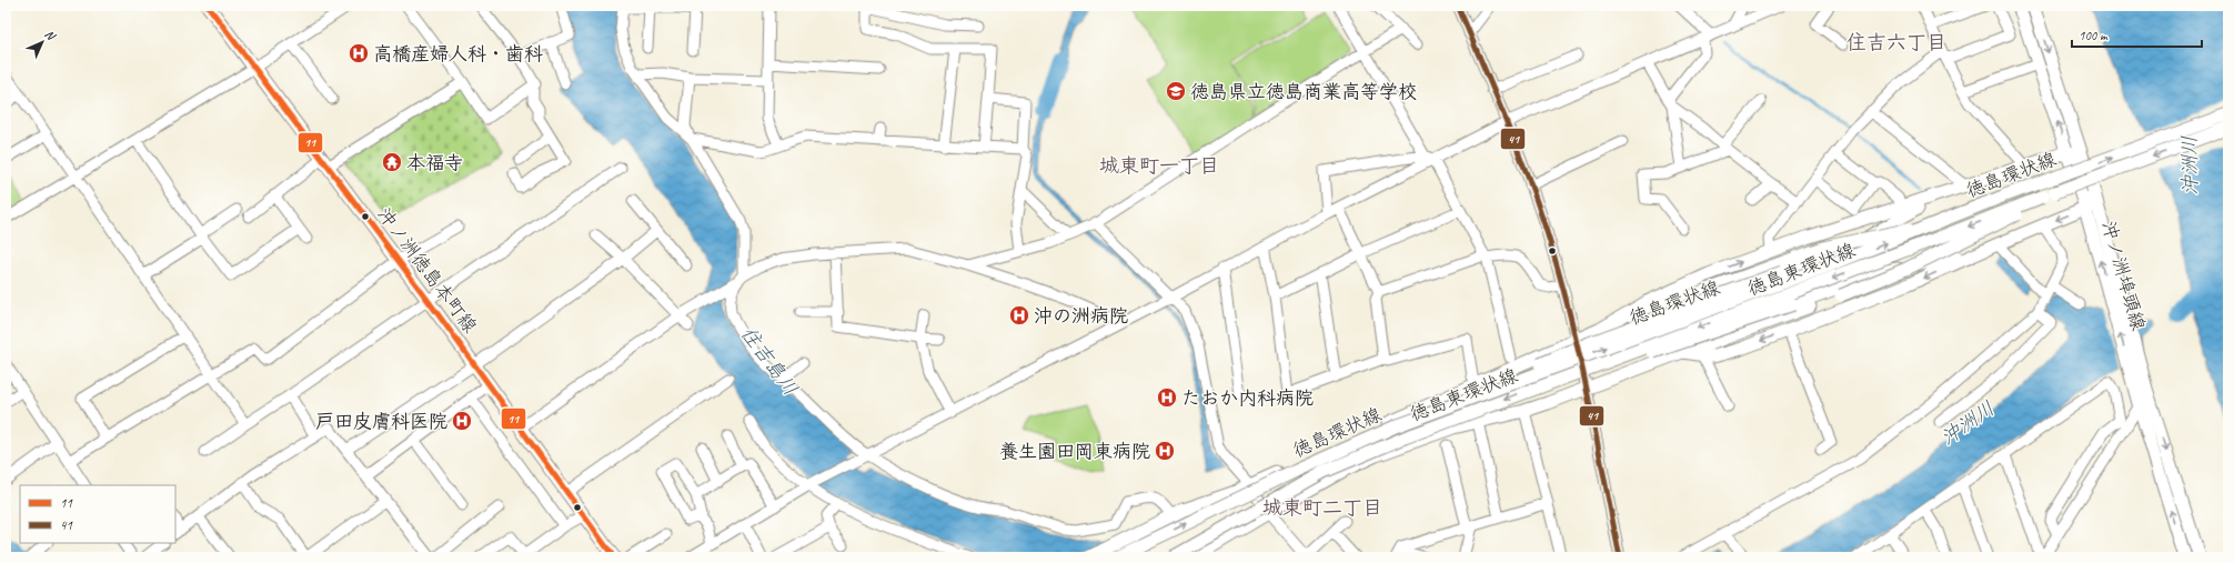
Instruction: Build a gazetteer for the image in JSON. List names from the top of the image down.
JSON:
{
  "streets": {
    "main road": [
      "徳島環状線",
      "徳島東環状線",
      "沖ノ洲徳島本町線",
      "沖ノ洲埠頭線"
    ]
  },
  "crossings": [
    ["徳島環状線", "徳島東環状線"],
    ["徳島環状線", "沖ノ洲埠頭線"]
  ],
  "districts": ["住吉六丁目", "城東町一丁目", "城東町二丁目"],
  "water": ["沖洲川", "住吉島川"],
  "places": {
    "hospital": [
      "高橋産婦人科・歯科",
      "沖の洲病院",
      "たおか内科病院",
      "戸田皮膚科医院",
      "養生園田岡東病院"
    ],
    "school or university": ["徳島県立徳島商業高等学校"],
    "temple": ["本福寺"]
  },
  "lines": ["transit line 11", "transit line 41"],
  "legend": ["11", "41"],
  "scale_bar": "100 m",
  "north": "top right"
}
